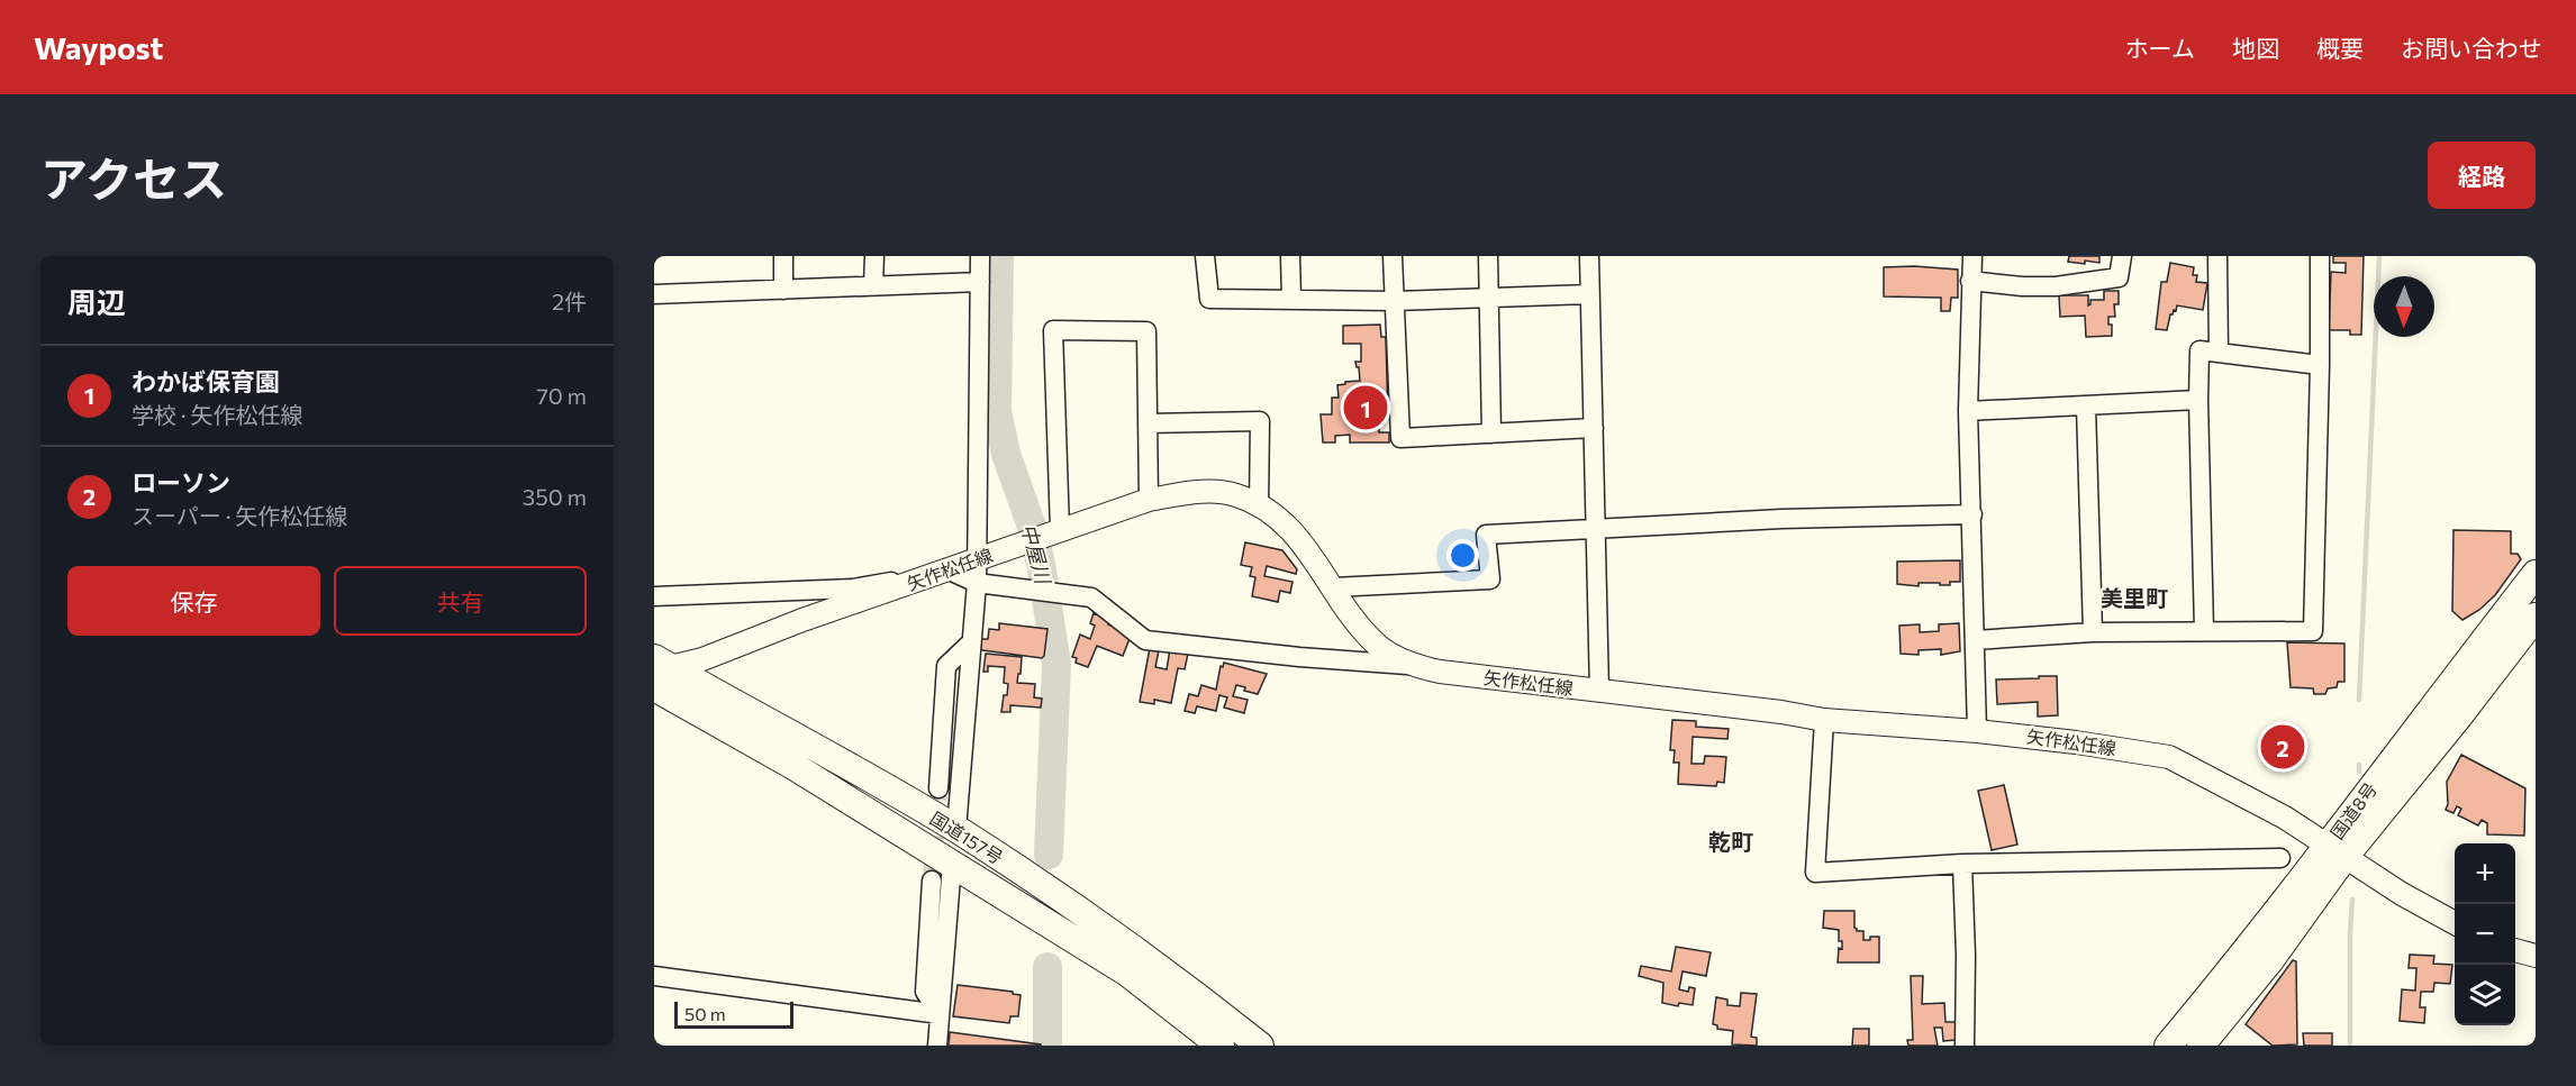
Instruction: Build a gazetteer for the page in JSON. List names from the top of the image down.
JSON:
{
  "streets": {
    "highway": ["国道8号", "国道157号"],
    "main road": ["矢作松任線"]
  },
  "crossings": [
    ["矢作松任線", "国道8号"],
    ["矢作松任線", "国道157号"]
  ],
  "districts": ["美里町", "乾町"],
  "water": ["中屋川"],
  "scale_bar": "50 m",
  "north": "bottom",
  "page": {
    "header": "Waypost",
    "nav": [
      "ホーム",
      "地図",
      "概要",
      "お問い合わせ"
    ],
    "title": "アクセス",
    "buttons": [
      "経路",
      ["保存", "共有"]
    ],
    "heading": ["周辺", "2件"],
    "list": [
      {
        "mark": "1",
        "name": "わかば保育園",
        "note": "学校 · 矢作松任線",
        "value": "70 m"
      },
      {
        "mark": "2",
        "name": "ローソン",
        "note": "スーパー · 矢作松任線",
        "value": "350 m"
      }
    ],
    "pins": ["1", "2"],
    "map_buttons": ["+", "−"],
    "scale": "50 m"
  }
}
